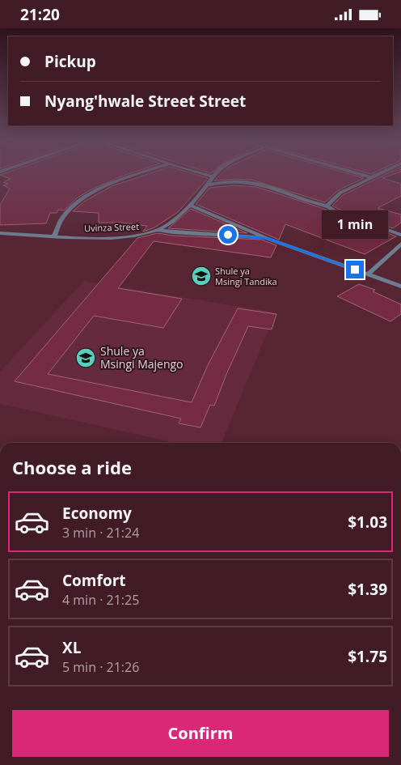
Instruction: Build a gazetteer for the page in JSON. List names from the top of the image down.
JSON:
{
  "streets": {
    "street": ["Uvinza Street"]
  },
  "places": {
    "school or university": ["Shule ya Msingi Tandika", "Shule ya Msingi Majengo"]
  },
  "page": {
    "status": "21:20",
    "banner": ["Pickup", "Nyang'hwale Street Street"],
    "bubble": "1 min",
    "heading": "Choose a ride",
    "list": [
      {
        "name": "Economy",
        "note": "3 min · 21:24",
        "value": "$1.03"
      },
      {
        "name": "Comfort",
        "note": "4 min · 21:25",
        "value": "$1.39"
      },
      {
        "name": "XL",
        "note": "5 min · 21:26",
        "value": "$1.75"
      }
    ],
    "buttons": "Confirm"
  }
}
